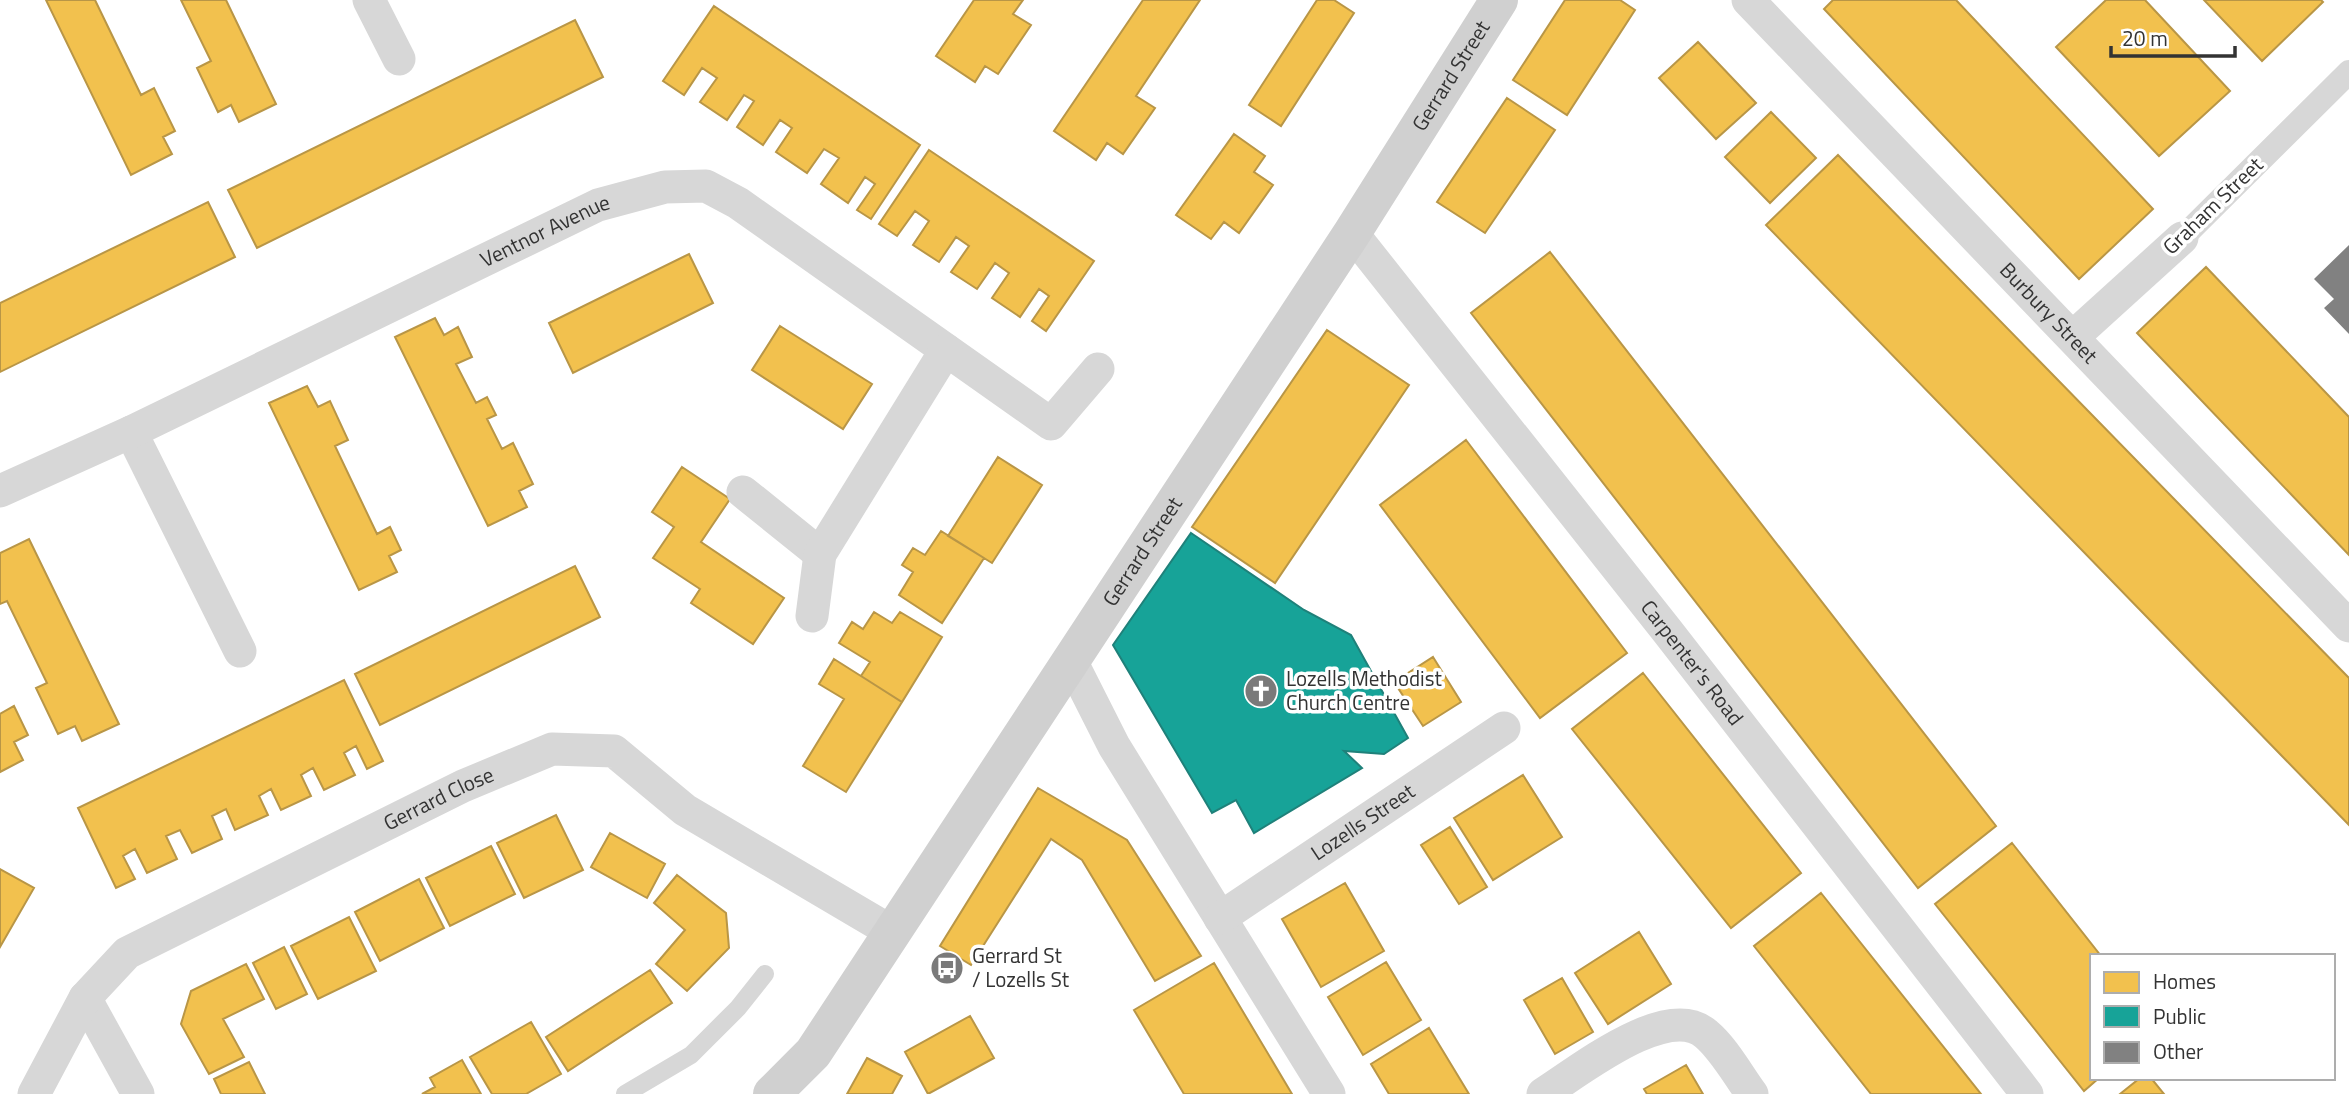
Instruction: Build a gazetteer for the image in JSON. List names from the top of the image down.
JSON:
{
  "streets": {
    "main road": ["Gerrard Street"],
    "street": [
      "Graham Street",
      "Ventnor Avenue",
      "Burbury Street",
      "Carpenter's Road",
      "Gerrard Close",
      "Lozells Street"
    ]
  },
  "crossings": [
    ["Gerrard Street", "Carpenter's Road"],
    ["Gerrard Street", "Gerrard Close"],
    ["Graham Street", "Burbury Street"]
  ],
  "places": {
    "church": ["Lozells Methodist Church Centre"],
    "bus stop": ["Gerrard St / Lozells St"]
  },
  "legend": ["Homes", "Public", "Other"],
  "scale_bar": "20 m"
}
